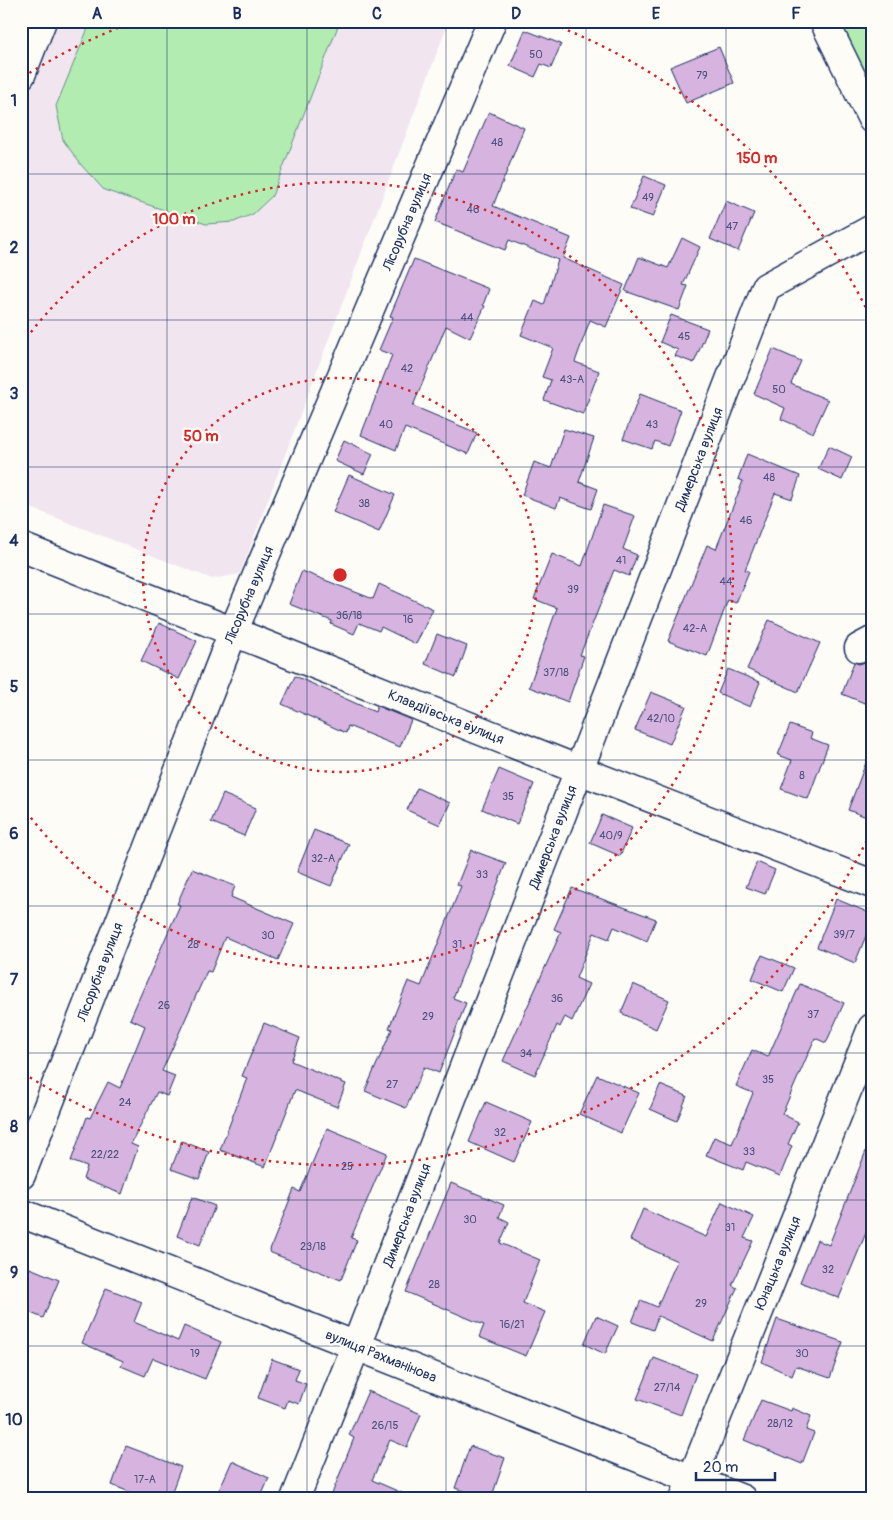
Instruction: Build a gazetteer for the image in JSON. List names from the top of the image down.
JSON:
{
  "streets": {
    "street": [
      "Лісорубна вулиця",
      "Димерська вулиця",
      "Клавдіївська вулиця",
      "Юнацька вулиця",
      "вулиця Рахманінова"
    ]
  },
  "crossings": [
    ["Лісорубна вулиця", "Клавдіївська вулиця"],
    ["Димерська вулиця", "Клавдіївська вулиця"],
    ["Димерська вулиця", "вулиця Рахманінова"],
    ["Юнацька вулиця", "вулиця Рахманінова"]
  ],
  "house_numbers": [
    "50",
    "79",
    "48",
    "49",
    "46",
    "47",
    "44",
    "45",
    "42",
    "43-А",
    "50",
    "40",
    "43",
    "48",
    "38",
    "46",
    "41",
    "44",
    "39",
    "36/18",
    "16",
    "42-А",
    "37/18",
    "42/10",
    "8",
    "35",
    "40/9",
    "32-А",
    "33",
    "39/7",
    "30",
    "28",
    "31",
    "36",
    "26",
    "37",
    "29",
    "34",
    "35",
    "27",
    "24",
    "32",
    "33",
    "22/22",
    "25",
    "30",
    "31",
    "23/18",
    "32",
    "28",
    "29",
    "16/21",
    "19",
    "30",
    "27/14",
    "28/12",
    "26/15",
    "17-А"
  ],
  "scale_bar": "20 m",
  "grid": {
    "columns": [
      "A",
      "B",
      "C",
      "D",
      "E",
      "F"
    ],
    "rows": [
      "1",
      "2",
      "3",
      "4",
      "5",
      "6",
      "7",
      "8",
      "9",
      "10"
    ]
  },
  "rings": ["150 m", "100 m", "50 m"]
}
